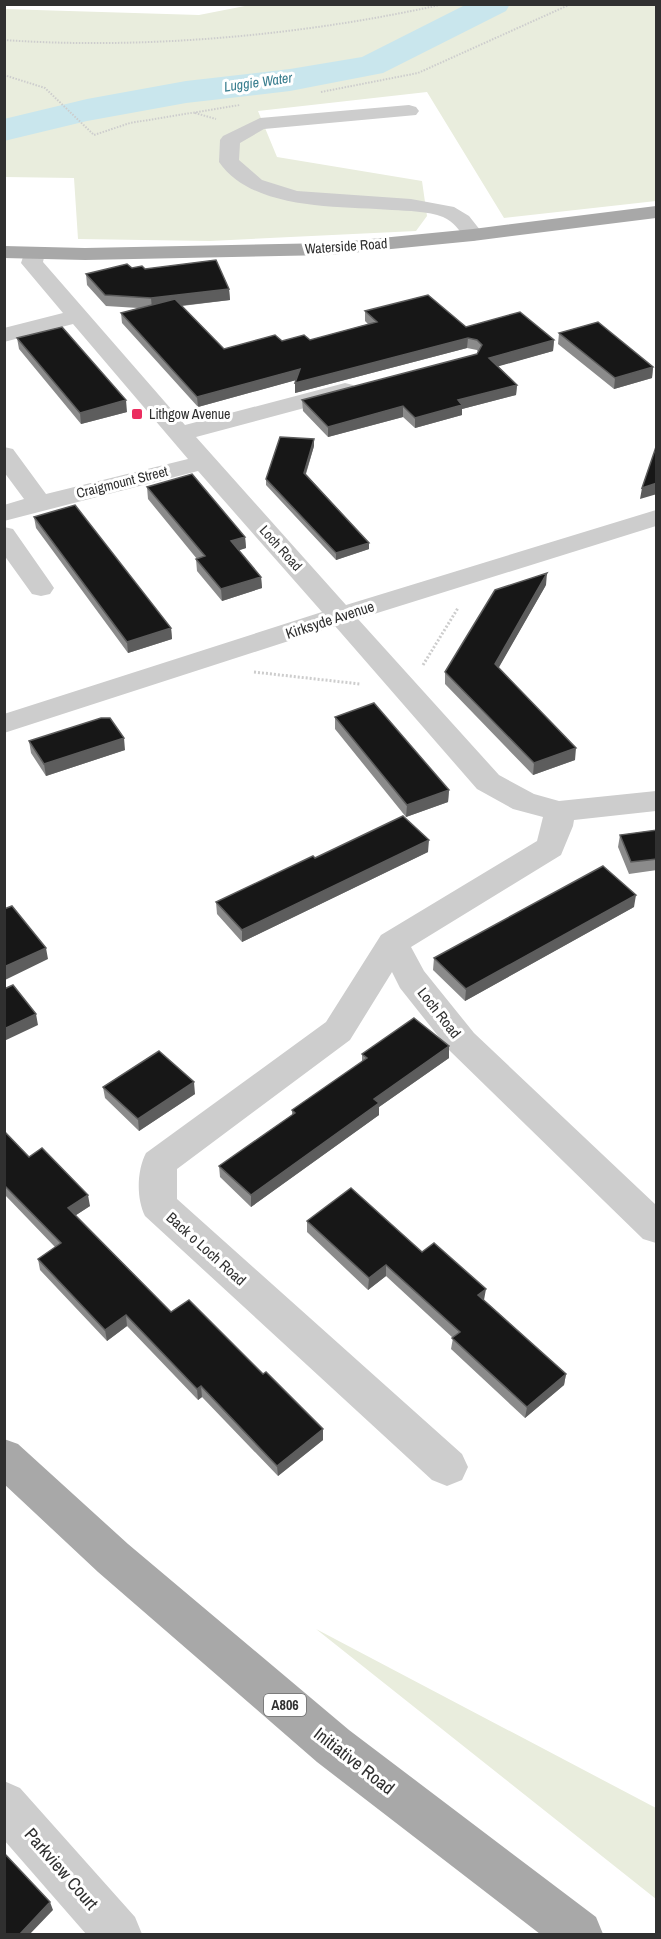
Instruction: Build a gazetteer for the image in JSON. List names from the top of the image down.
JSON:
{
  "streets": {
    "main road": ["Waterside Road", "A806", "Initiative Road"],
    "street": [
      "Craigmount Street",
      "Loch Road",
      "Kirksyde Avenue",
      "Back o Loch Road",
      "Parkview Court"
    ]
  },
  "crossings": [
    ["Waterside Road", "Loch Road"],
    ["Craigmount Street", "Loch Road"],
    ["Loch Road", "Kirksyde Avenue"],
    ["Loch Road", "Back o Loch Road"]
  ],
  "water": ["Luggie Water"],
  "places": {
    "transit": ["Lithgow Avenue"]
  }
}
